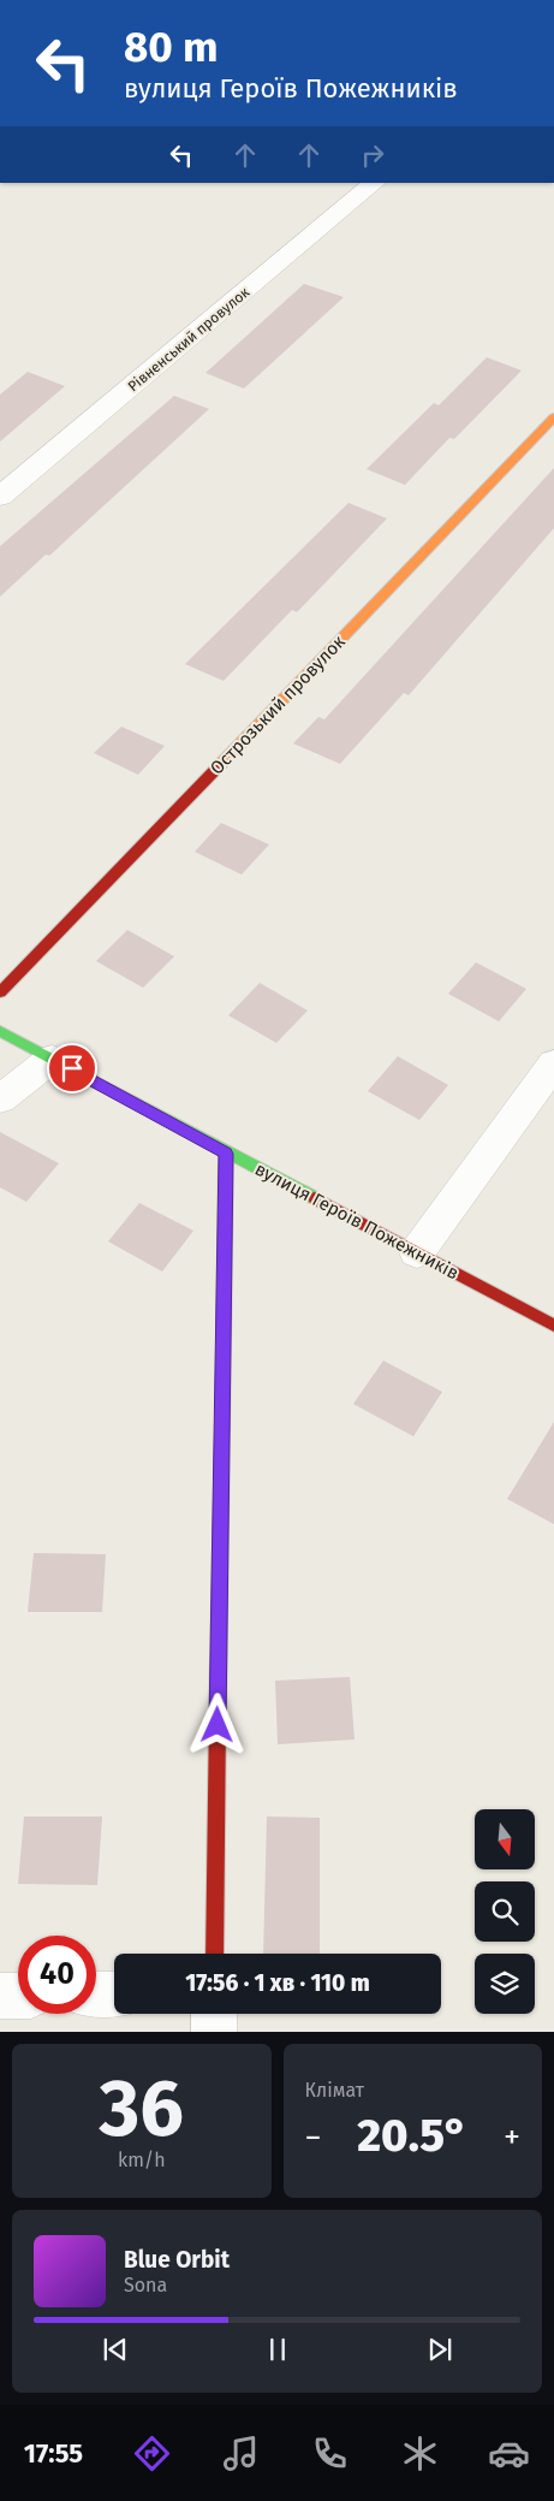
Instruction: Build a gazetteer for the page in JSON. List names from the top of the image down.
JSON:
{
  "streets": {
    "street": ["Рівненський провулок", "Острозький провулок", "вулиця Героїв Пожежників"]
  },
  "north": "bottom",
  "page": {
    "turn": ["80 m", "вулиця Героїв Пожежників"],
    "limit": "40",
    "trip": "17:56 · 1 хв · 110 m",
    "tile": [
      ["36", "km/h"],
      "Клімат"
    ],
    "heat": ["−", "20.5°", "+"],
    "song": ["Blue Orbit", "Sona"],
    "tabs": "17:55"
  }
}
